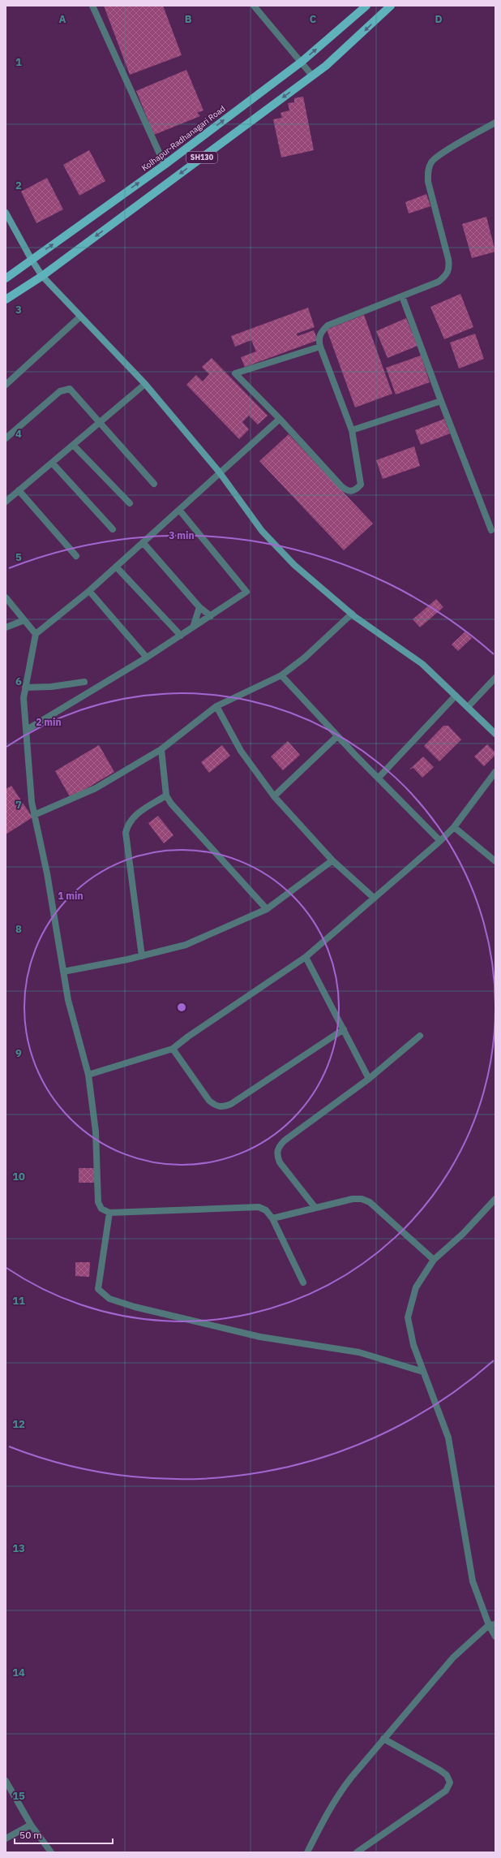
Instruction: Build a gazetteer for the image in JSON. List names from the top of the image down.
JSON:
{
  "streets": {
    "main road": ["Kolhapur-Radhanagari Road", "SH130"]
  },
  "scale_bar": "50 m",
  "grid": {
    "columns": [
      "A",
      "B",
      "C",
      "D"
    ],
    "rows": [
      "1",
      "2",
      "3",
      "4",
      "5",
      "6",
      "7",
      "8",
      "9",
      "10",
      "11",
      "12",
      "13",
      "14",
      "15"
    ]
  },
  "rings": ["3 min", "2 min", "1 min"]
}
